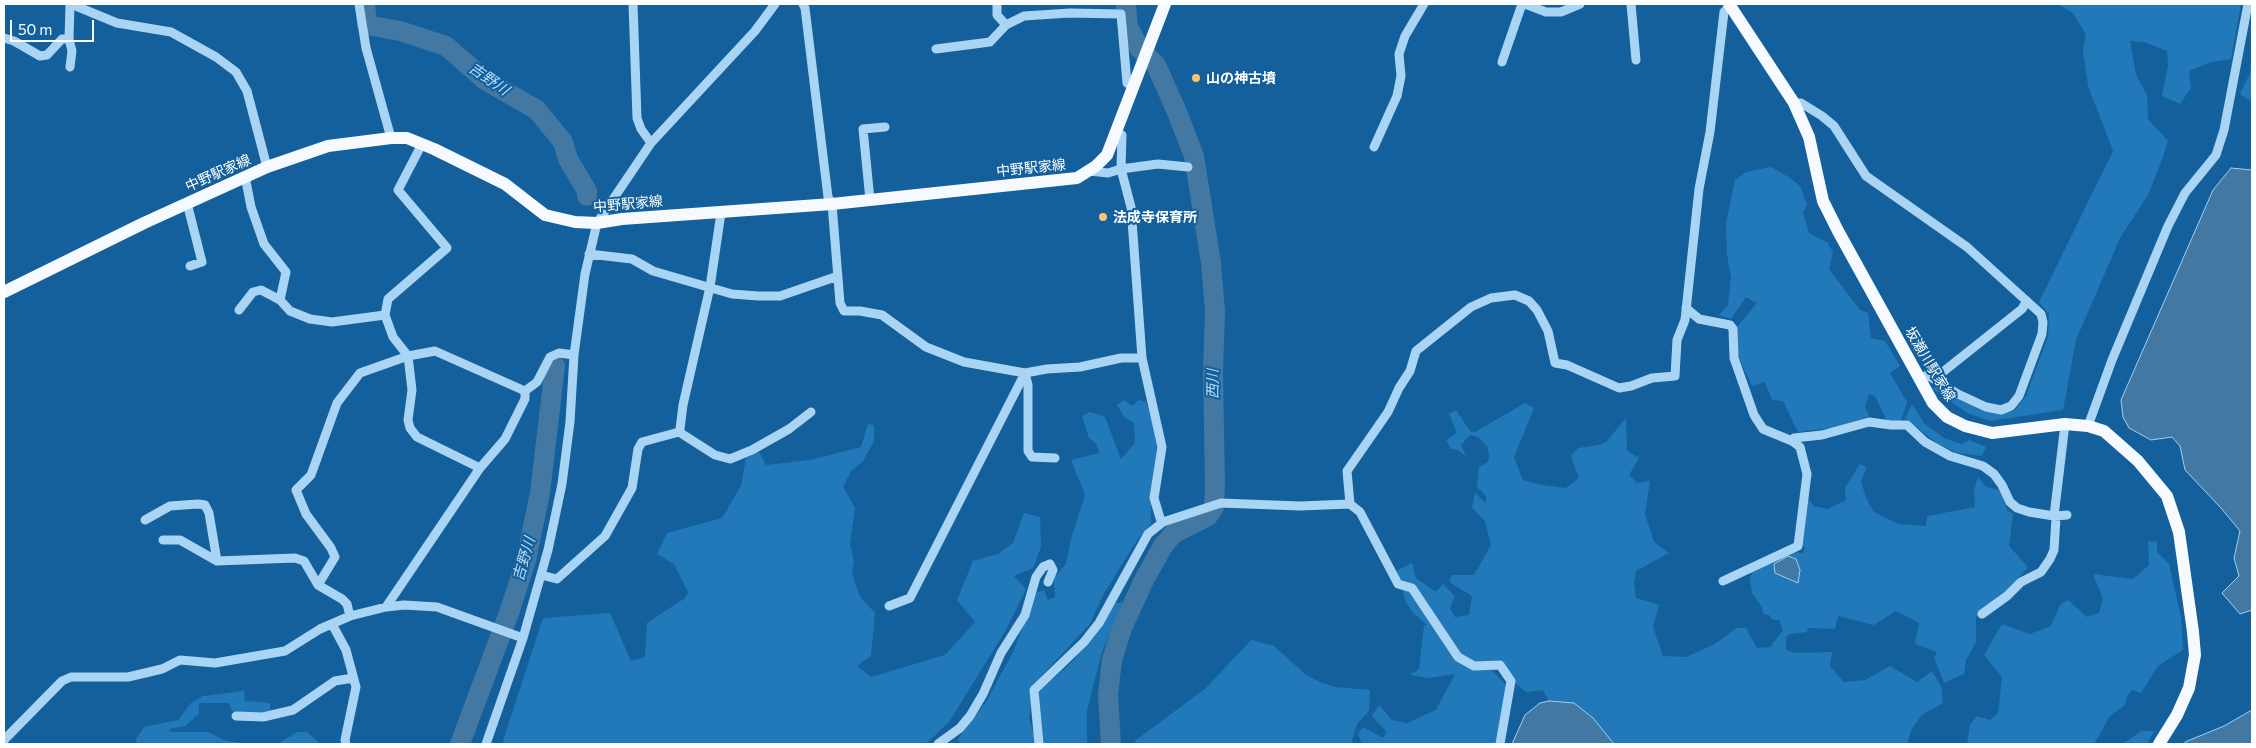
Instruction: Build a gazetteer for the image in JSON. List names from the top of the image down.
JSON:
{
  "streets": {
    "main road": ["中野駅家線", "坂瀬川駅家線"]
  },
  "water": ["吉野川", "西川"],
  "places": ["山の神古墳", "法成寺保育所"],
  "scale_bar": "50 m"
}
